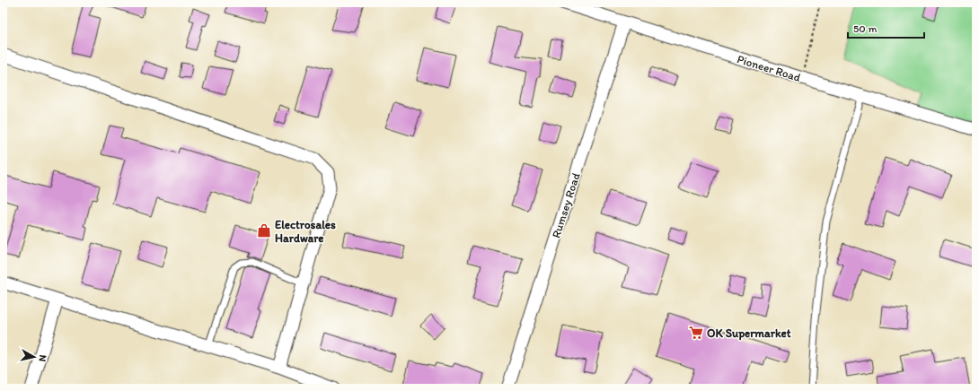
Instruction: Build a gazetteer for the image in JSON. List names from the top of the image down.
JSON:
{
  "streets": {
    "street": ["Pioneer Road", "Rumsey Road"]
  },
  "crossings": [
    ["Pioneer Road", "Rumsey Road"]
  ],
  "places": {
    "shop": ["Electrosales Hardware"],
    "supermarket": ["OK Supermarket"]
  },
  "scale_bar": "50 m",
  "north": "right"
}
